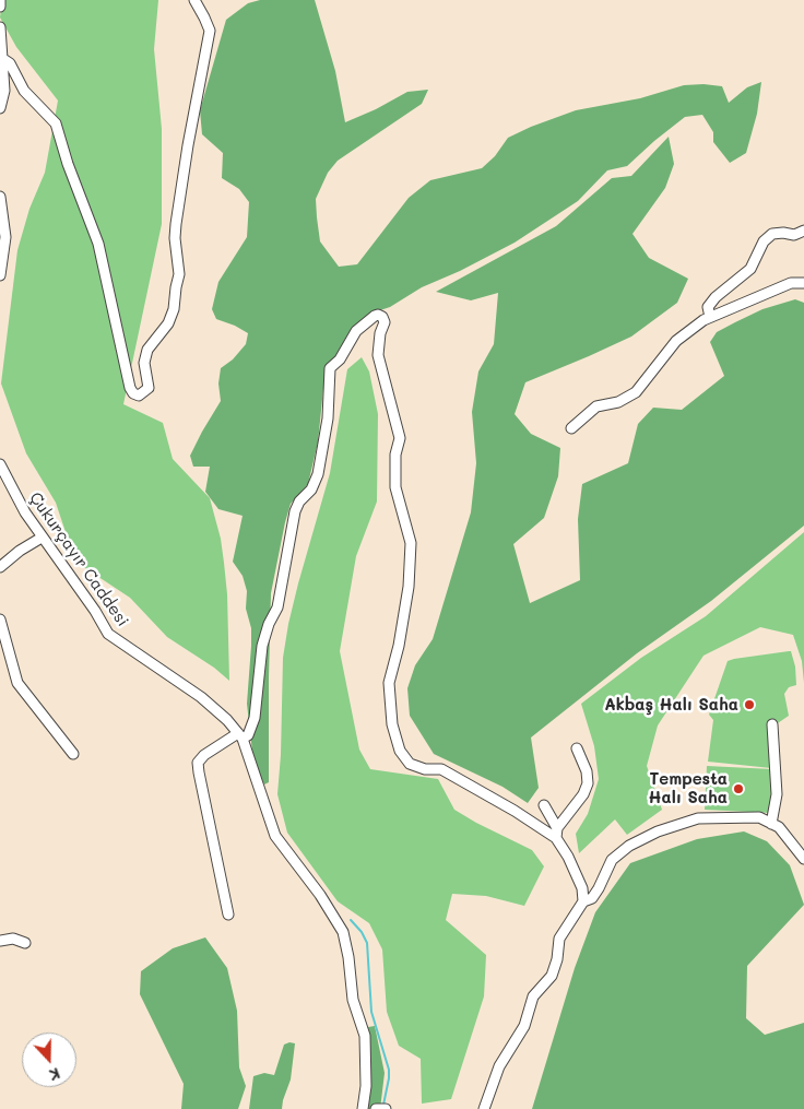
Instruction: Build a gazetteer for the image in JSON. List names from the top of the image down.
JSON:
{
  "streets": {
    "street": ["Çukurçayır Caddesi"]
  },
  "places": ["Akbaş Halı Saha", "Tempesta Halı Saha"],
  "north": "bottom"
}
